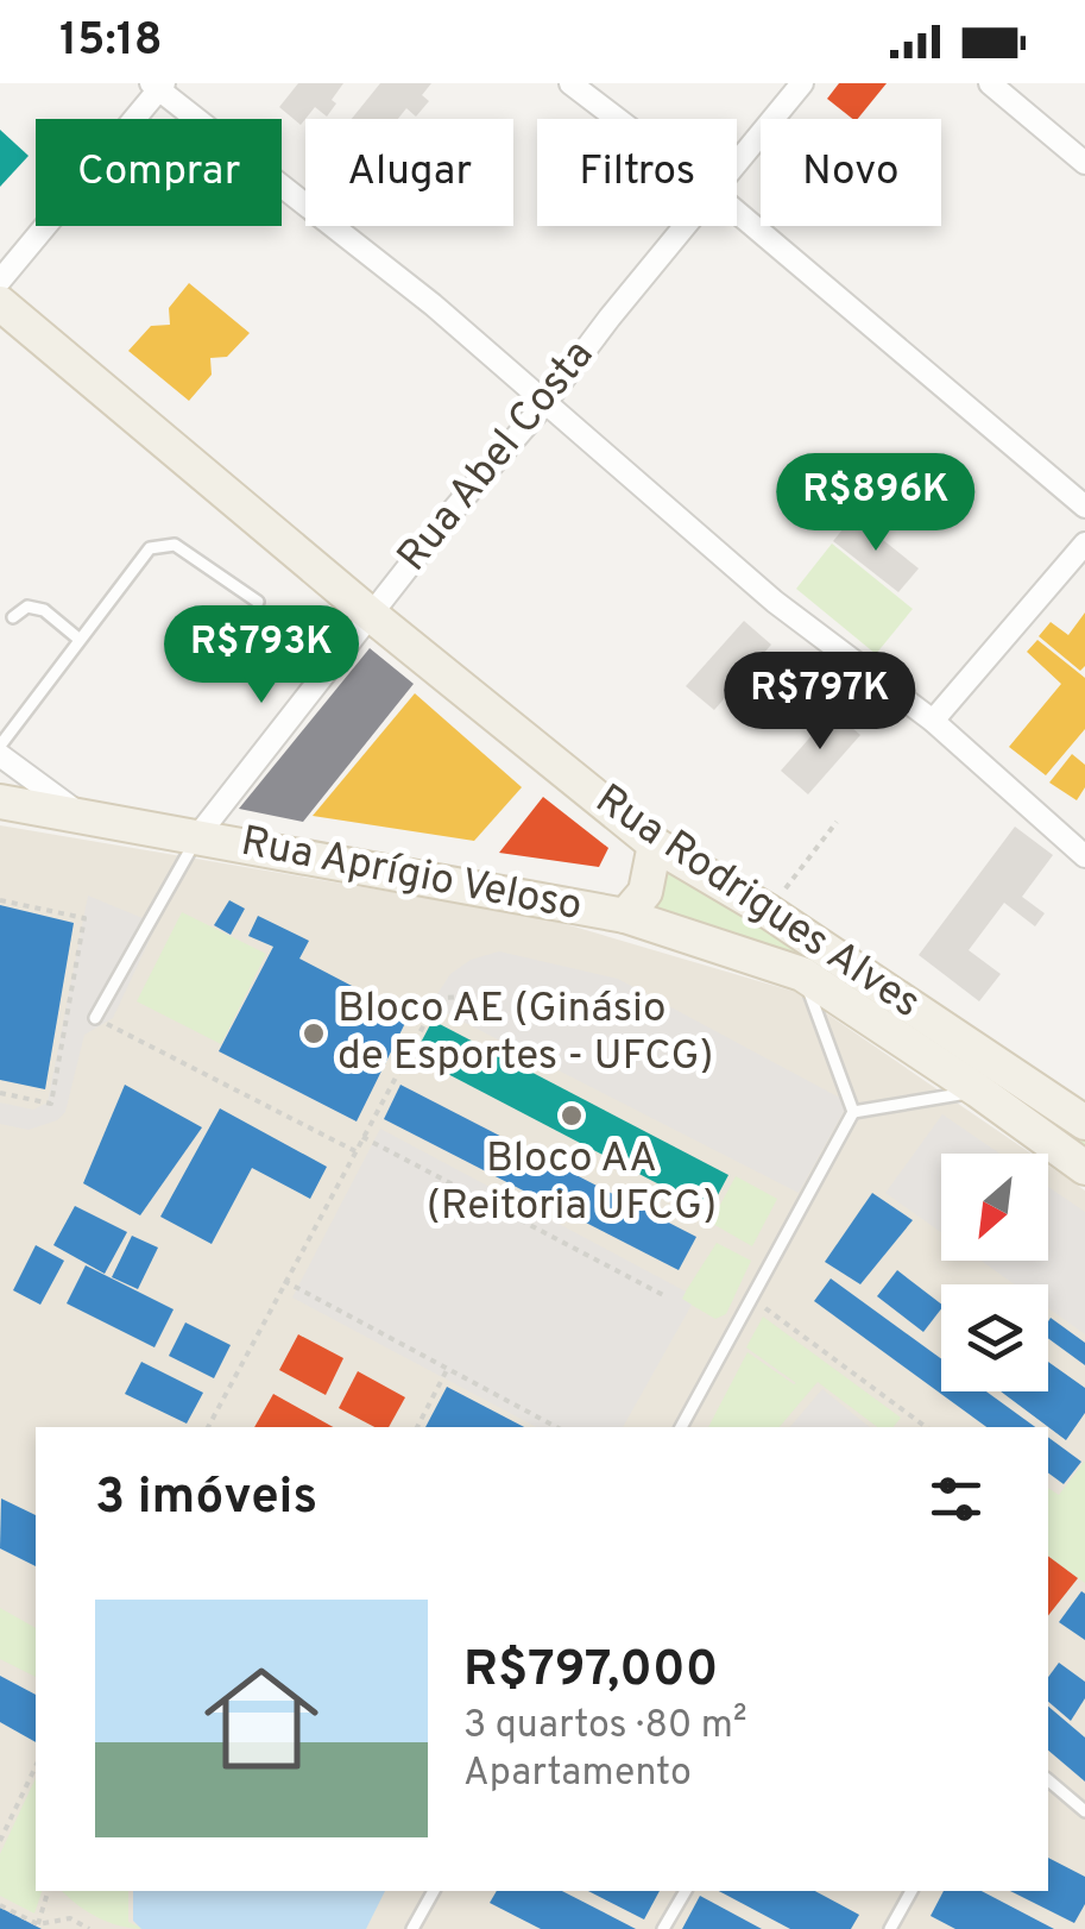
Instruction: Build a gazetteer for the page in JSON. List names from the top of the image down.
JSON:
{
  "streets": {
    "main road": ["Rua Aprígio Veloso", "Rua Rodrigues Alves"],
    "street": ["Rua Abel Costa"]
  },
  "crossings": [
    ["Rua Abel Costa", "Rua Aprígio Veloso"],
    ["Rua Abel Costa", "Rua Rodrigues Alves"],
    ["Rua Aprígio Veloso", "Rua Rodrigues Alves"]
  ],
  "places": ["Bloco AE (Ginásio de Esportes - UFCG)", "Bloco AA (Reitoria UFCG)"],
  "north": "bottom left",
  "page": {
    "status": "15:18",
    "chip": [
      "Comprar",
      "Alugar",
      "Filtros",
      "Novo"
    ],
    "price": ["R$896K", "R$793K", "R$797K"],
    "heading": "3 imóveis",
    "list": [
      {
        "name": "R$797,000",
        "note": "3 quartos · 80 m² · Apartamento"
      }
    ]
  }
}
